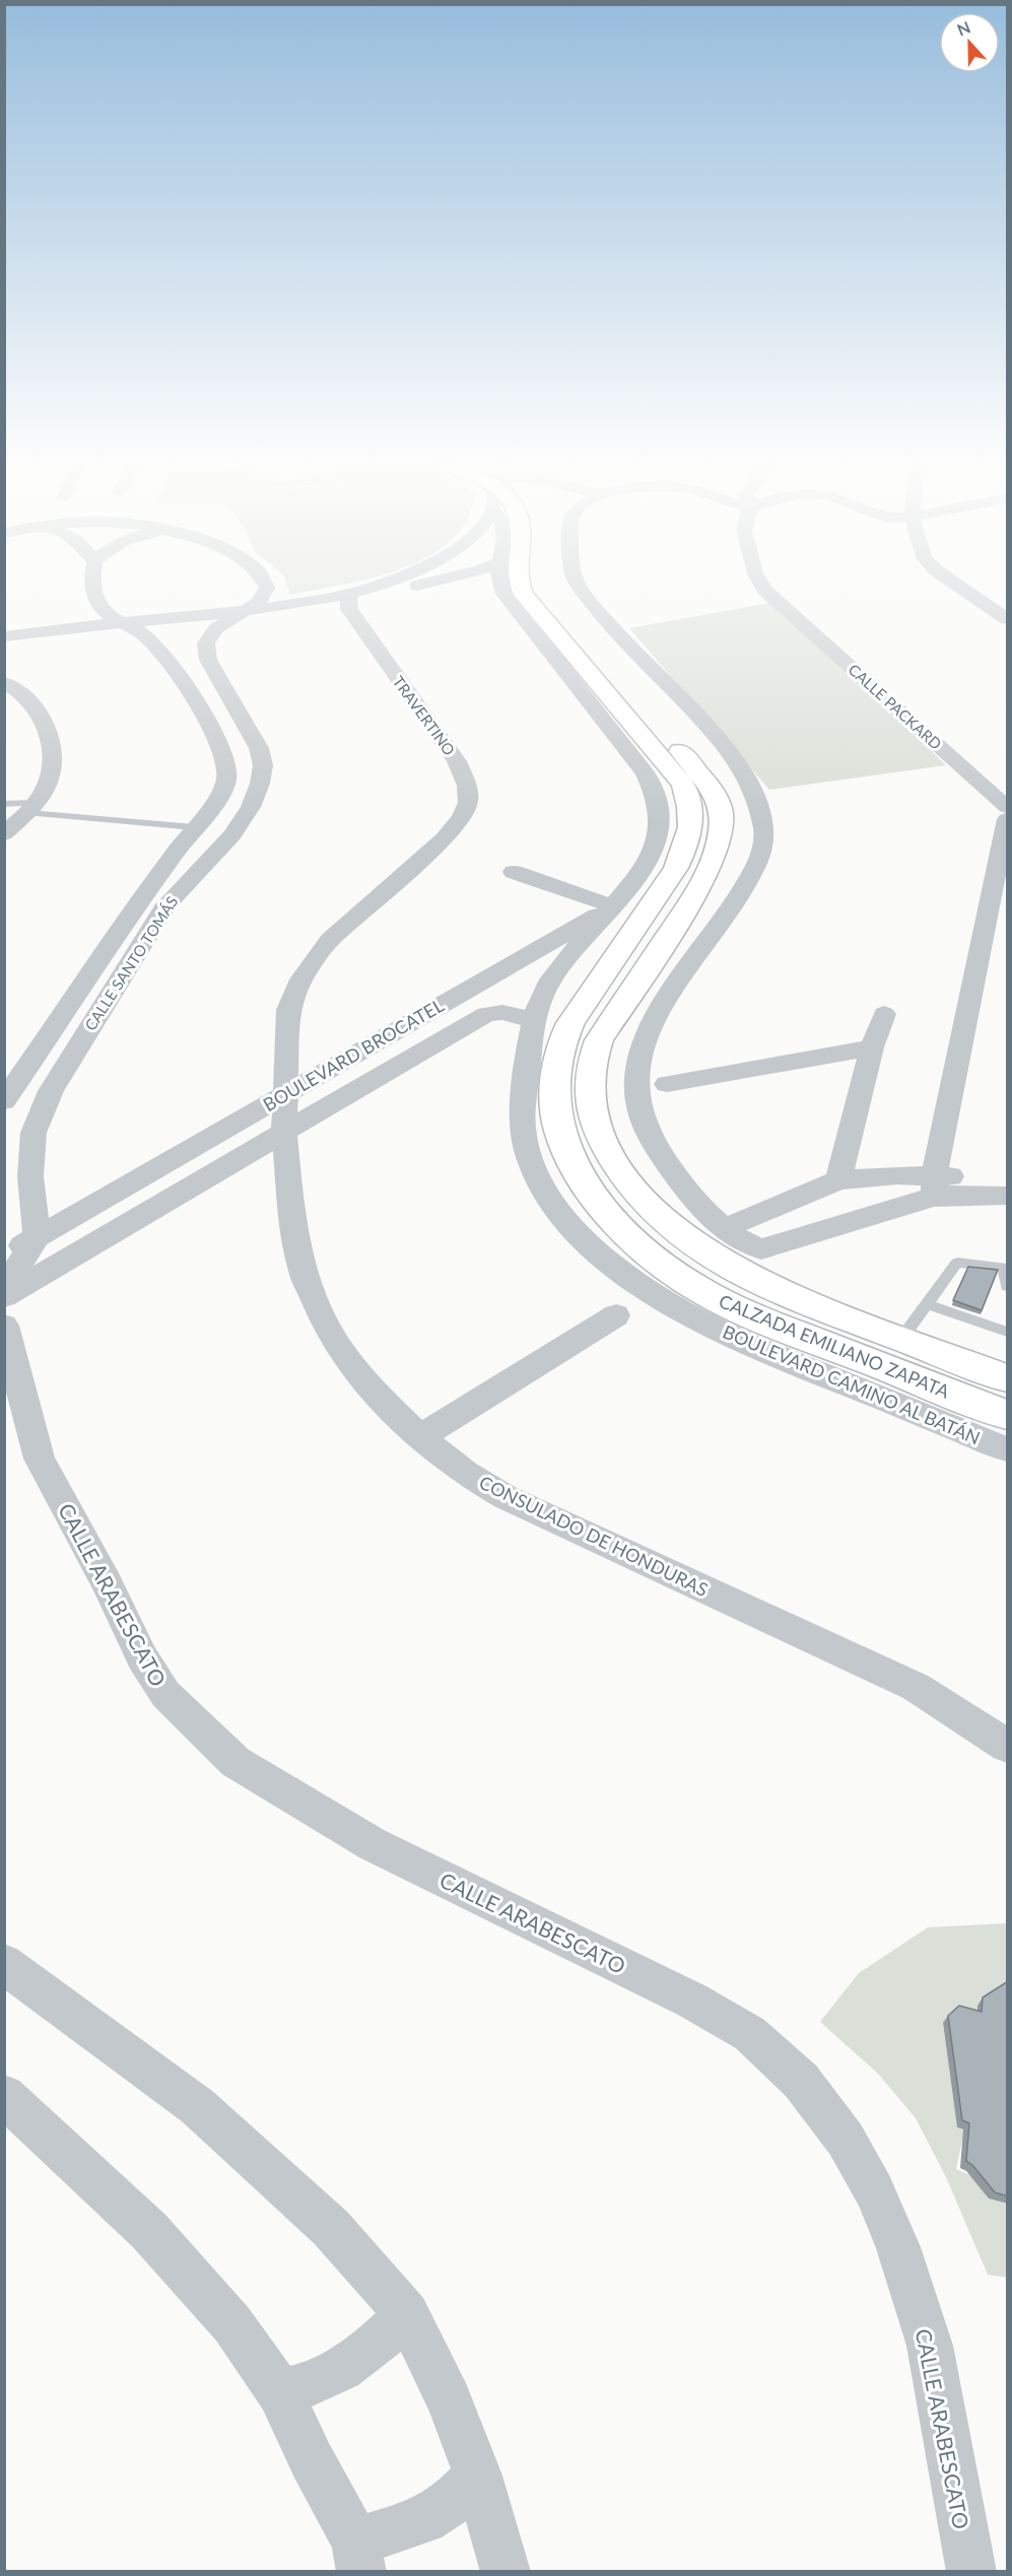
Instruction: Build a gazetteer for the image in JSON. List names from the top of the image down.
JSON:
{
  "streets": {
    "main road": ["CALZADA EMILIANO ZAPATA"],
    "street": [
      "CALLE PACKARD",
      "TRAVERTINO",
      "CALLE SANTO TOMÁS",
      "BOULEVARD BROCATEL",
      "BOULEVARD CAMINO AL BATÁN",
      "CONSULADO DE HONDURAS",
      "CALLE ARABESCATO"
    ]
  },
  "crossings": [
    ["TRAVERTINO", "CONSULADO DE HONDURAS"],
    ["CALLE SANTO TOMÁS", "BOULEVARD BROCATEL"],
    ["BOULEVARD BROCATEL", "BOULEVARD CAMINO AL BATÁN"],
    ["BOULEVARD BROCATEL", "CONSULADO DE HONDURAS"]
  ],
  "north": "top"
}
